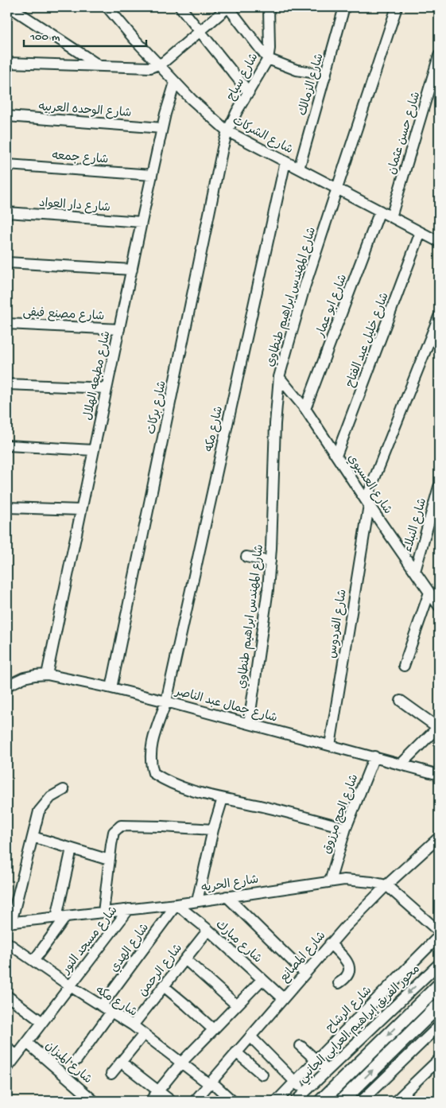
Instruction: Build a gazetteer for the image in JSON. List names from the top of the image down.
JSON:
{
  "streets": {
    "street": [
      "شارع سياج",
      "شارع الزمالك",
      "شارع الوحده العربيه",
      "شارع حسن عثمان",
      "شارع الشركات",
      "شارع جمعه",
      "شارع دار العواد",
      "شارع المهندس ابراهيم طنطاوي",
      "شارع ابو عمار",
      "شارع مصنع فيفى",
      "شارع خليل عبد الفتاح",
      "شارع مطبعه الهلال",
      "شارع بركات",
      "شارع مكه",
      "شارع العسيوي",
      "شارع النبلاء",
      "شارع الفردوس",
      "شارع جمال عبد الناصر",
      "شارع الحج مرزوق",
      "شارع الحريه",
      "شارع مسجد النور",
      "شارع مبارك",
      "شارع الهدي",
      "شارع المصانع",
      "شارع الرحمن",
      "شارع الرشاح",
      "محور الفريق إبراهيم العرابى الجانبي",
      "شارع الميزان"
    ]
  },
  "crossings": [
    ["شارع سياج", "شارع الشركات"],
    ["شارع سياج", "شارع بركات"],
    ["شارع الزمالك", "شارع الشركات"],
    ["شارع الوحده العربيه", "شارع مطبعه الهلال"],
    ["شارع حسن عثمان", "شارع الشركات"],
    ["شارع الشركات", "شارع المهندس ابراهيم طنطاوي"],
    ["شارع الشركات", "شارع ابو عمار"],
    ["شارع الشركات", "شارع خليل عبد الفتاح"],
    ["شارع الشركات", "شارع مطبعه الهلال"],
    ["شارع الشركات", "شارع بركات"],
    ["شارع الشركات", "شارع مكه"],
    ["شارع جمعه", "شارع مطبعه الهلال"],
    ["شارع دار العواد", "شارع مطبعه الهلال"],
    ["شارع المهندس ابراهيم طنطاوي", "شارع العسيوي"],
    ["شارع المهندس ابراهيم طنطاوي", "شارع جمال عبد الناصر"],
    ["شارع ابو عمار", "شارع العسيوي"],
    ["شارع مصنع فيفى", "شارع مطبعه الهلال"],
    ["شارع خليل عبد الفتاح", "شارع العسيوي"],
    ["شارع مطبعه الهلال", "شارع جمال عبد الناصر"],
    ["شارع بركات", "شارع جمال عبد الناصر"],
    ["شارع مكه", "شارع جمال عبد الناصر"],
    ["شارع مكه", "شارع مسجد النور"],
    ["شارع مكه", "شارع الهدي"],
    ["شارع مكه", "شارع المصانع"],
    ["شارع مكه", "شارع الرحمن"],
    ["شارع العسيوي", "شارع النبلاء"],
    ["شارع العسيوي", "شارع الفردوس"],
    ["شارع الفردوس", "شارع جمال عبد الناصر"],
    ["شارع جمال عبد الناصر", "شارع الحج مرزوق"],
    ["شارع الحج مرزوق", "شارع الحريه"],
    ["شارع الحريه", "شارع مسجد النور"],
    ["شارع الحريه", "شارع مبارك"],
    ["شارع الحريه", "شارع الهدي"],
    ["شارع الحريه", "شارع المصانع"],
    ["شارع مسجد النور", "شارع الميزان"],
    ["شارع مبارك", "شارع الهدي"],
    ["شارع مبارك", "شارع المصانع"],
    ["شارع مبارك", "شارع الرحمن"]
  ],
  "scale_bar": "100 m"
}
